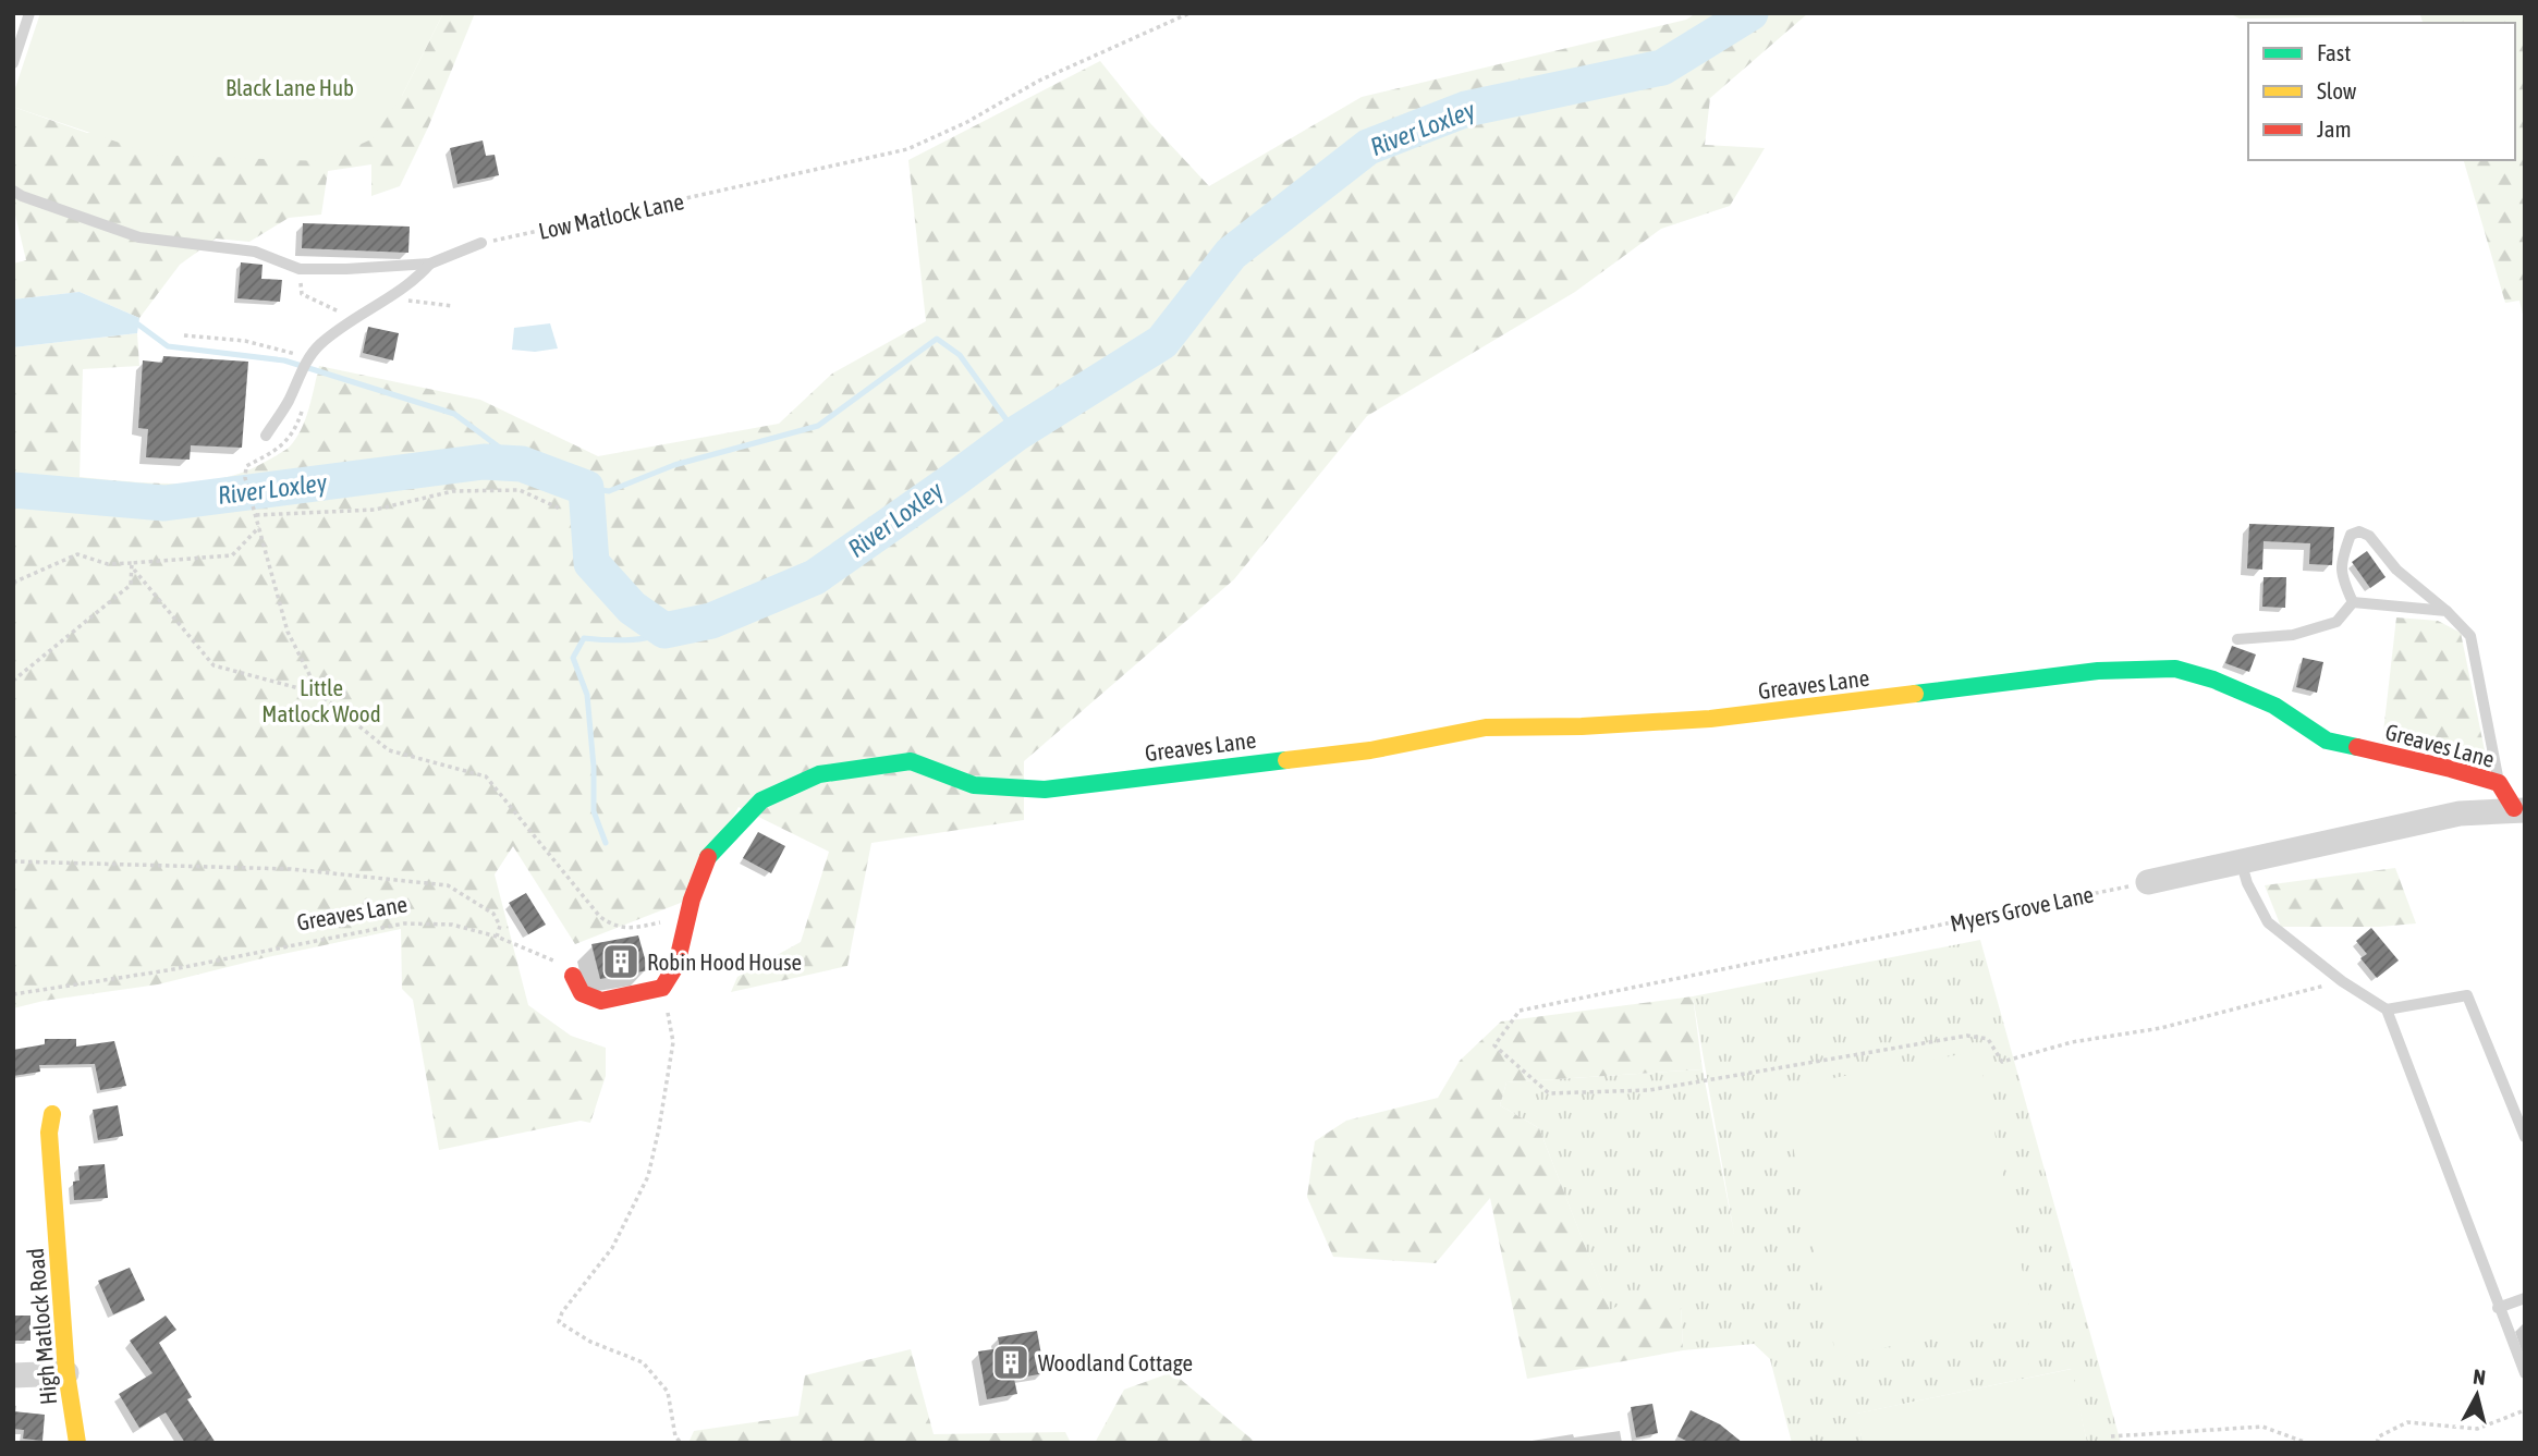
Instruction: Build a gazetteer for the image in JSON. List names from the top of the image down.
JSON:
{
  "streets": {
    "street": ["Greaves Lane", "High Matlock Road"],
    "path": ["Low Matlock Lane", "Myers Grove Lane"]
  },
  "water": ["River Loxley"],
  "parks": ["Black Lane Hub", "Little Matlock Wood"],
  "places": {
    "building": ["Robin Hood House", "Woodland Cottage"]
  },
  "legend": ["Fast", "Slow", "Jam"],
  "north": "top"
}
